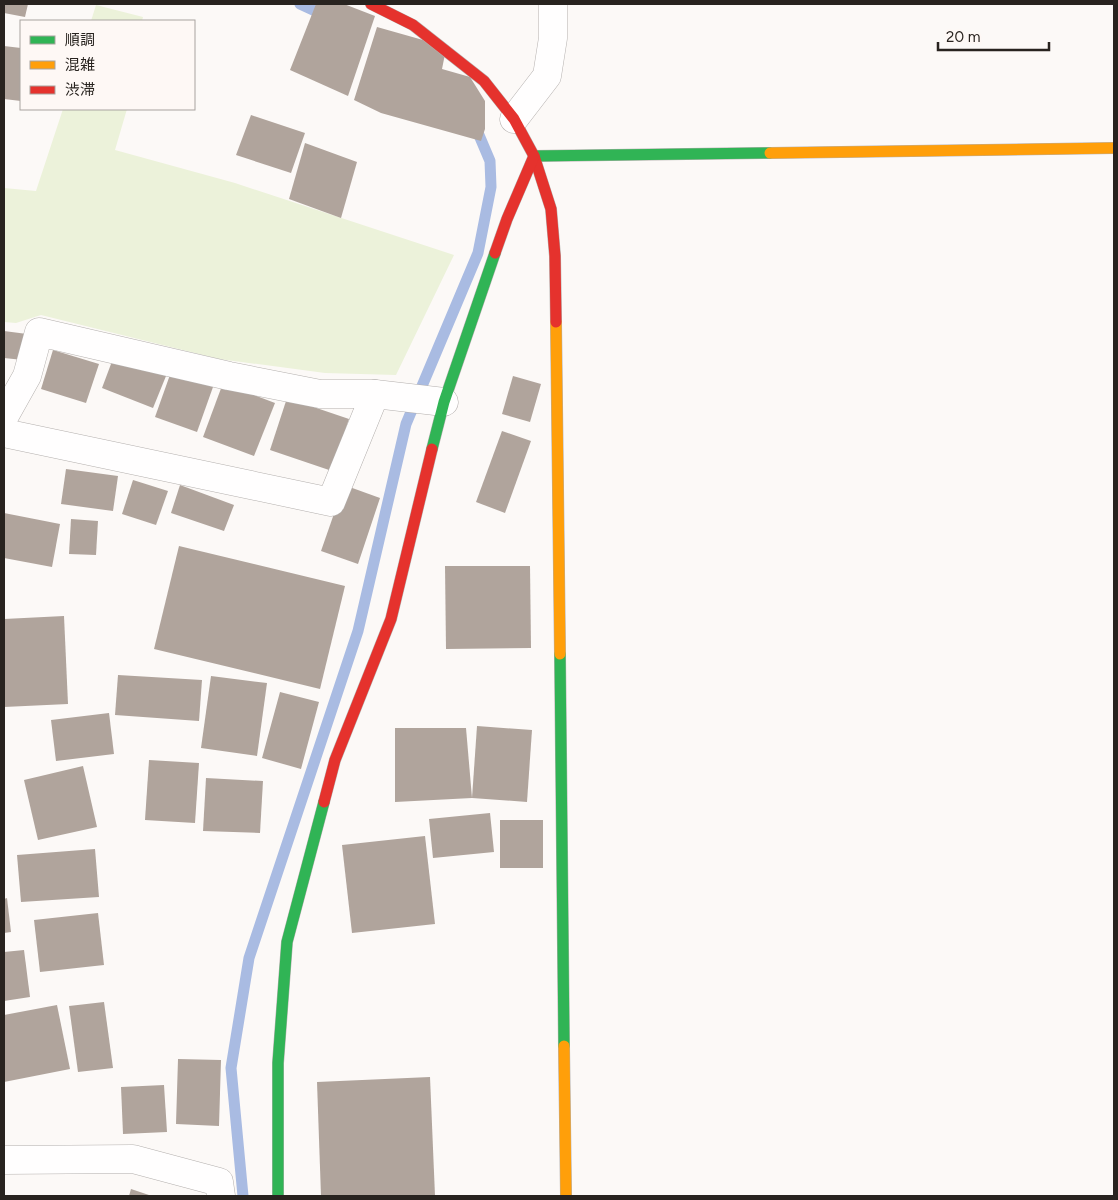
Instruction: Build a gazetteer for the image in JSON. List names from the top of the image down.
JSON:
{
  "legend": ["順調", "混雑", "渋滞"],
  "scale_bar": "20 m"
}
